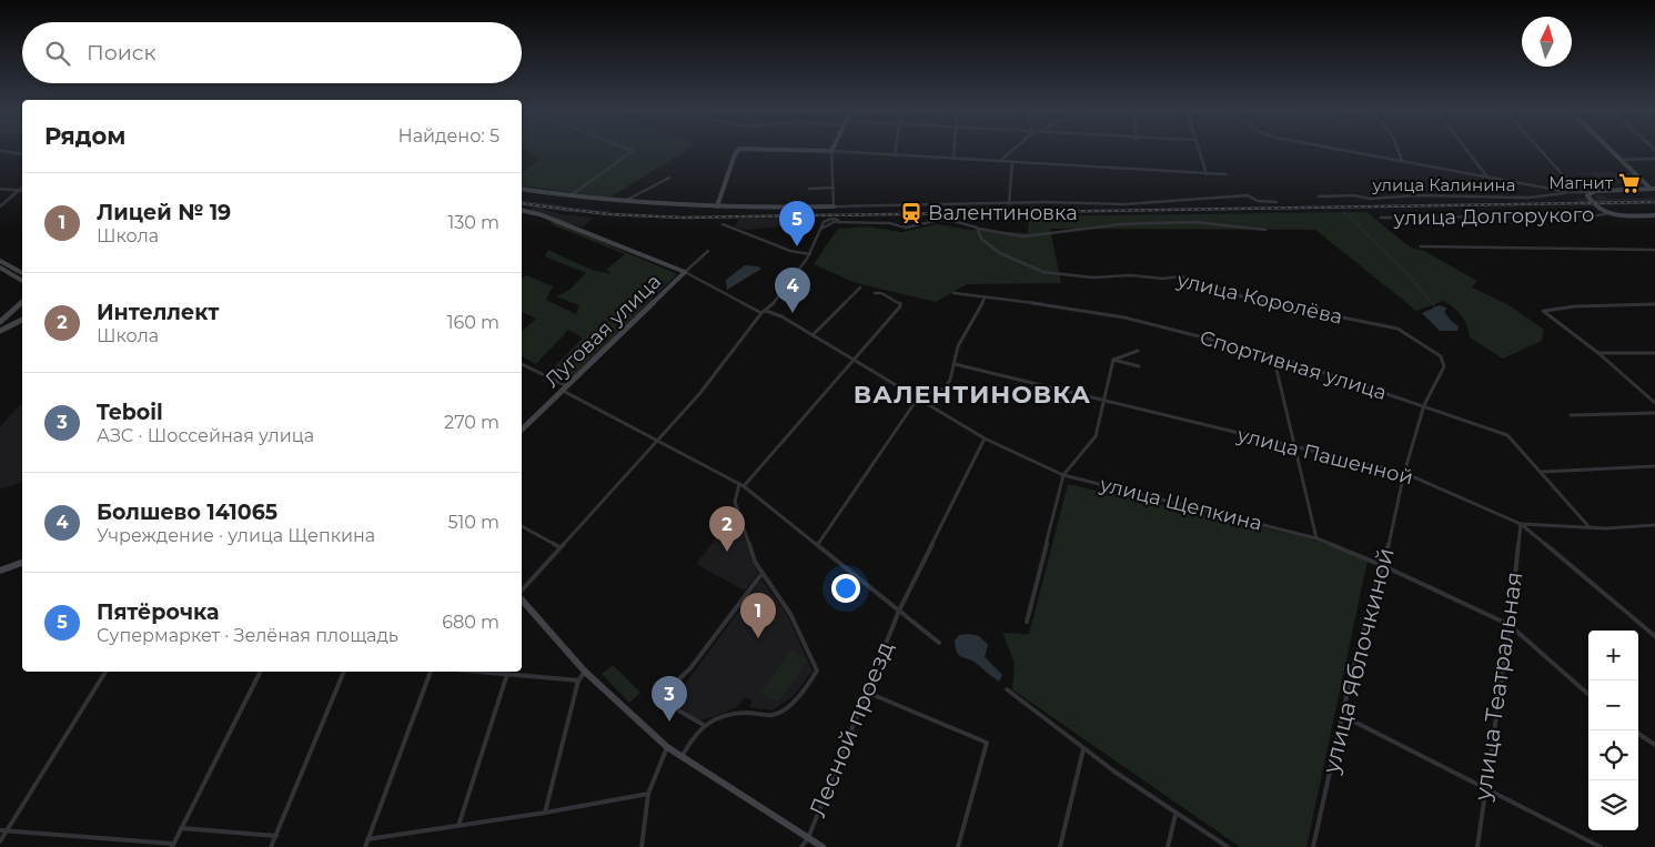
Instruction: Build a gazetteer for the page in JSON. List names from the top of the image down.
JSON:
{
  "streets": {
    "street": [
      "улица Калинина",
      "улица Долгорукого",
      "улица Королёва",
      "Луговая улица",
      "Спортивная улица",
      "улица Пашенной",
      "улица Щепкина",
      "улица Яблочкиной",
      "улица Театральная",
      "Лесной проезд"
    ]
  },
  "crossings": [
    ["улица Королёва", "Спортивная улица"],
    ["улица Королёва", "улица Яблочкиной"],
    ["Луговая улица", "улица Щепкина"],
    ["Спортивная улица", "улица Яблочкиной"],
    ["улица Пашенной", "улица Яблочкиной"],
    ["улица Пашенной", "улица Театральная"],
    ["улица Щепкина", "улица Яблочкиной"],
    ["улица Щепкина", "улица Театральная"],
    ["улица Щепкина", "Лесной проезд"]
  ],
  "districts": ["ВАЛЕНТИНОВКА"],
  "places": {
    "supermarket": ["Магнит"],
    "station": ["Валентиновка"]
  },
  "north": "top",
  "page": {
    "search": "Поиск",
    "heading": ["Рядом", "Найдено: 5"],
    "list": [
      {
        "mark": "1",
        "name": "Лицей № 19",
        "note": "Школа",
        "value": "130 m"
      },
      {
        "mark": "2",
        "name": "Интеллект",
        "note": "Школа",
        "value": "160 m"
      },
      {
        "mark": "3",
        "name": "Teboil",
        "note": "АЗС · Шоссейная улица",
        "value": "270 m"
      },
      {
        "mark": "4",
        "name": "Болшево 141065",
        "note": "Учреждение · улица Щепкина",
        "value": "510 m"
      },
      {
        "mark": "5",
        "name": "Пятёрочка",
        "note": "Супермаркет · Зелёная площадь",
        "value": "680 m"
      }
    ],
    "pins": [
      "5",
      "4",
      "2",
      "1",
      "3"
    ],
    "map_buttons": ["+", "−"]
  }
}
